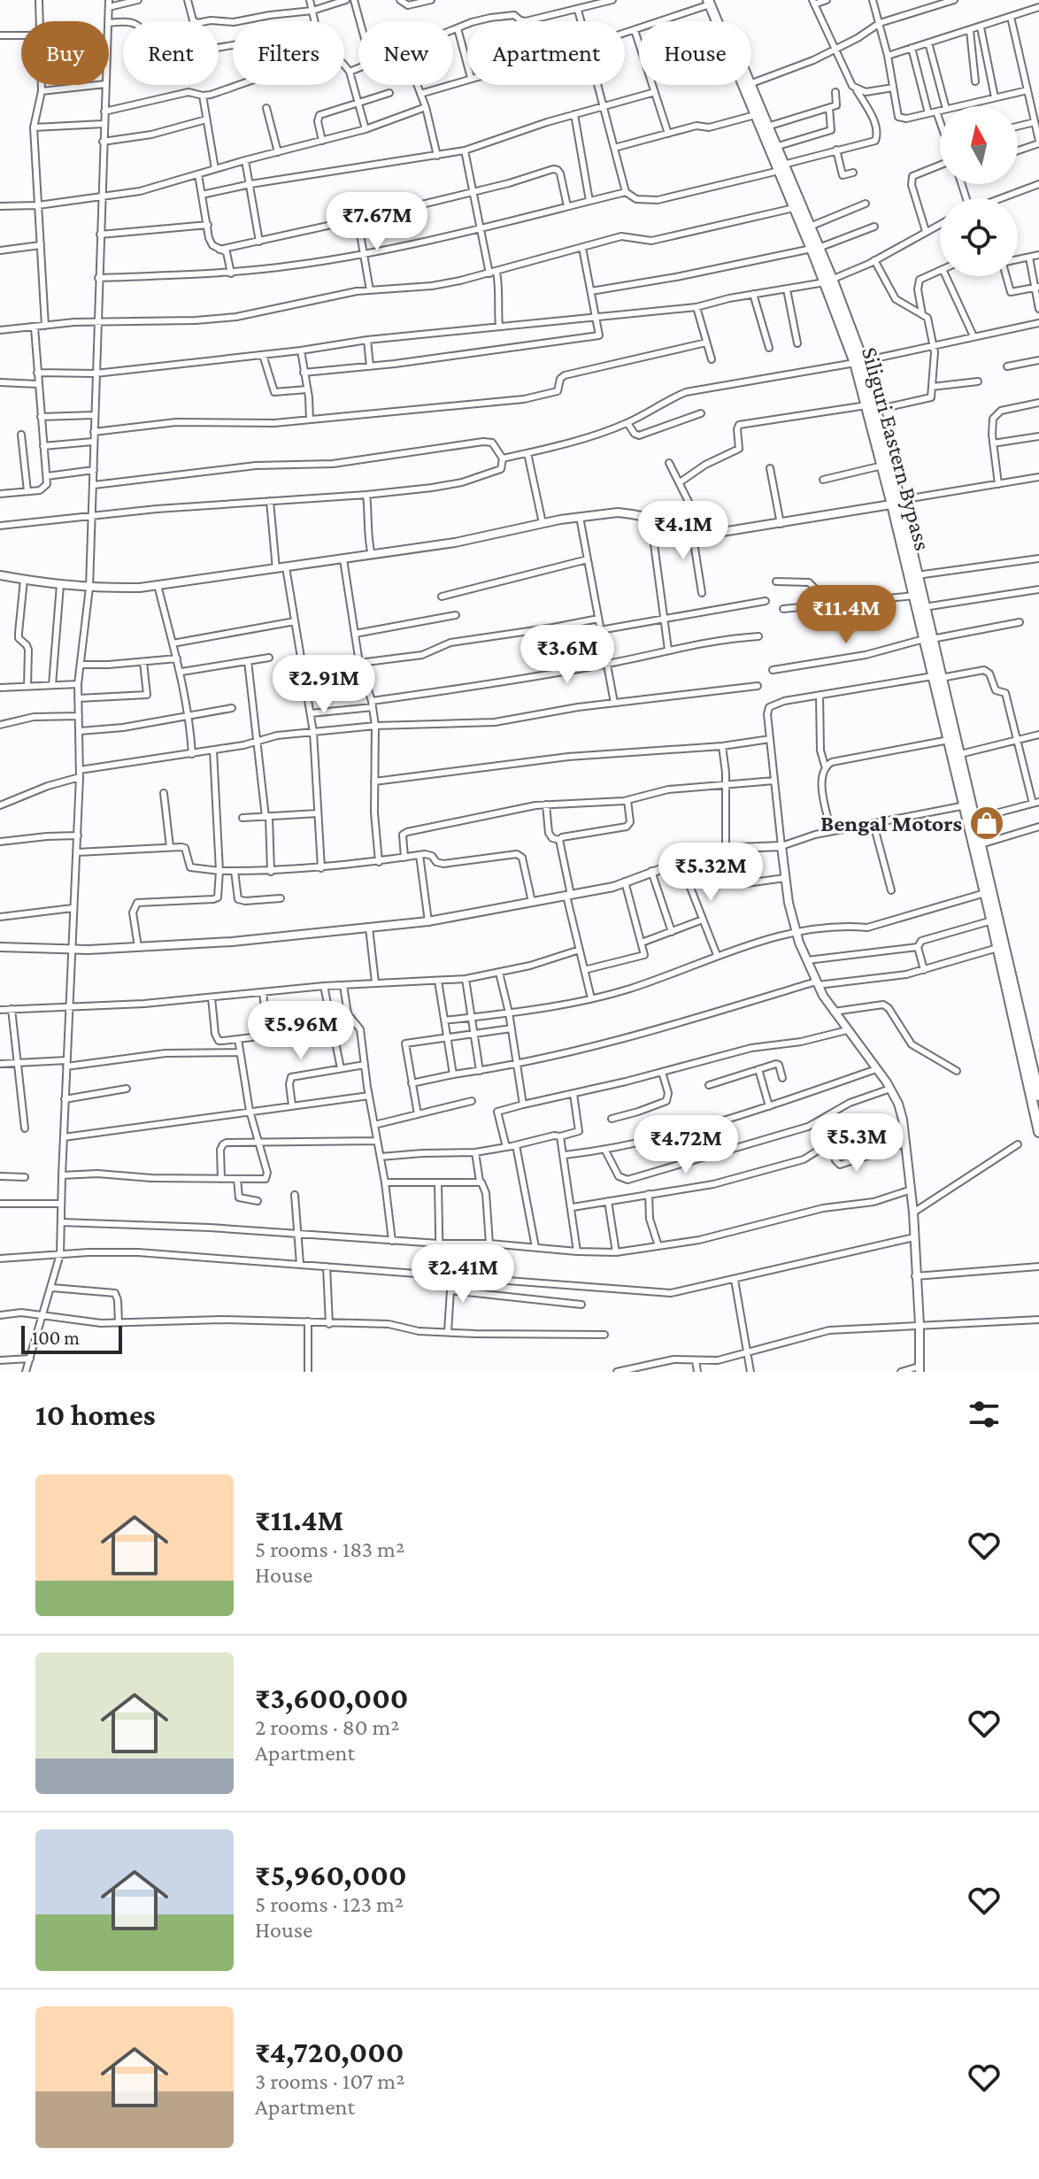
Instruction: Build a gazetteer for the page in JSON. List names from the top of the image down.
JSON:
{
  "streets": {
    "main road": ["Siliguri Eastern Bypass"]
  },
  "places": {
    "shop": ["Bengal Motors"]
  },
  "scale_bar": "100 m",
  "north": "top",
  "page": {
    "chip": [
      "Buy",
      "Rent",
      "Filters",
      "New",
      "Apartment",
      "House"
    ],
    "price": [
      "₹7.67M",
      "₹4.1M",
      "₹11.4M",
      "₹3.6M",
      "₹2.91M",
      "₹5.32M",
      "₹5.96M",
      "₹5.3M",
      "₹4.72M",
      "₹2.41M"
    ],
    "scale": "100 m",
    "heading": "10 homes",
    "list": [
      {
        "name": "₹11.4M",
        "note": "5 rooms · 183 m² · House"
      },
      {
        "name": "₹3,600,000",
        "note": "2 rooms · 80 m² · Apartment"
      },
      {
        "name": "₹5,960,000",
        "note": "5 rooms · 123 m² · House"
      },
      {
        "name": "₹4,720,000",
        "note": "3 rooms · 107 m² · Apartment"
      }
    ]
  }
}
